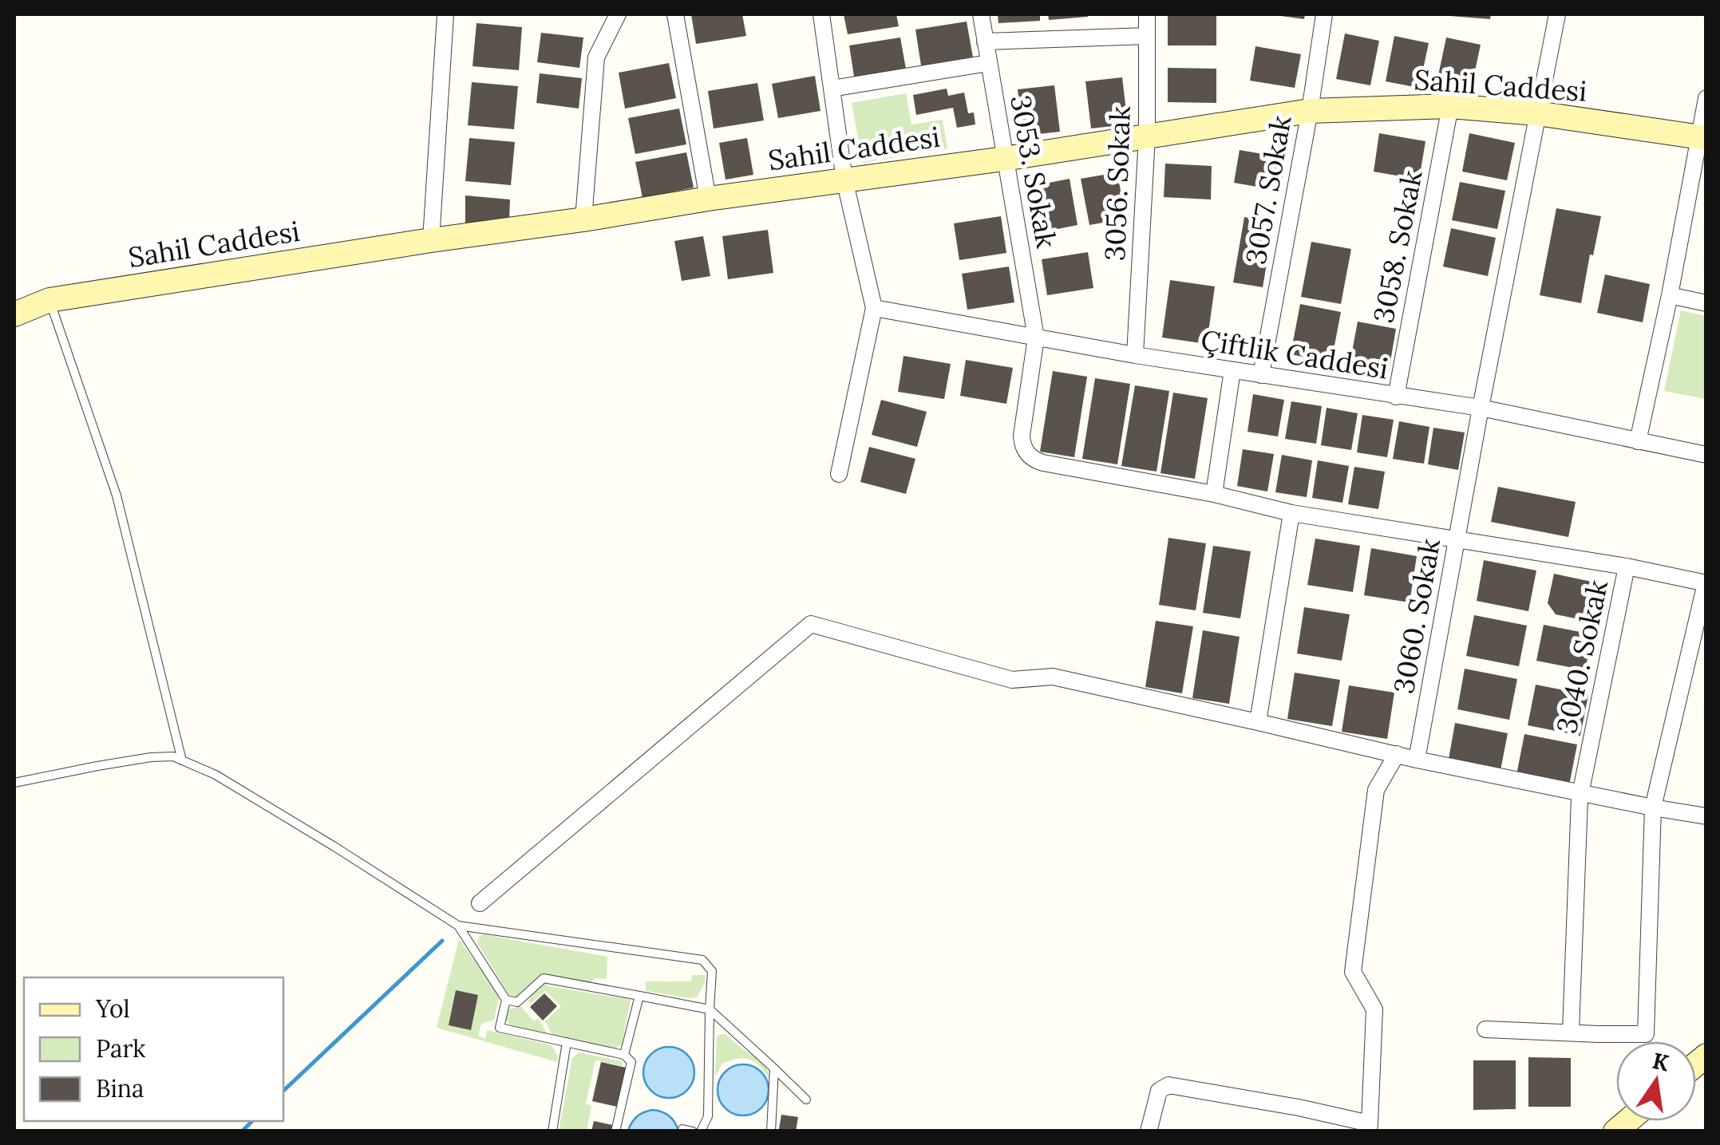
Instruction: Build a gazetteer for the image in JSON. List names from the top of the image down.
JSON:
{
  "streets": {
    "street": [
      "Sahil Caddesi",
      "3053. Sokak",
      "3056. Sokak",
      "3057. Sokak",
      "3058. Sokak",
      "Çiftlik Caddesi",
      "3060. Sokak",
      "3040. Sokak"
    ]
  },
  "crossings": [
    ["Sahil Caddesi", "3053. Sokak"],
    ["Sahil Caddesi", "3056. Sokak"],
    ["Sahil Caddesi", "3057. Sokak"],
    ["Sahil Caddesi", "3058. Sokak"],
    ["Sahil Caddesi", "3060. Sokak"],
    ["3053. Sokak", "Çiftlik Caddesi"],
    ["3053. Sokak", "3040. Sokak"],
    ["3056. Sokak", "Çiftlik Caddesi"],
    ["3057. Sokak", "Çiftlik Caddesi"],
    ["3058. Sokak", "Çiftlik Caddesi"],
    ["Çiftlik Caddesi", "3060. Sokak"],
    ["3060. Sokak", "3040. Sokak"]
  ],
  "legend": ["Yol", "Park", "Bina"],
  "north": "top"
}
